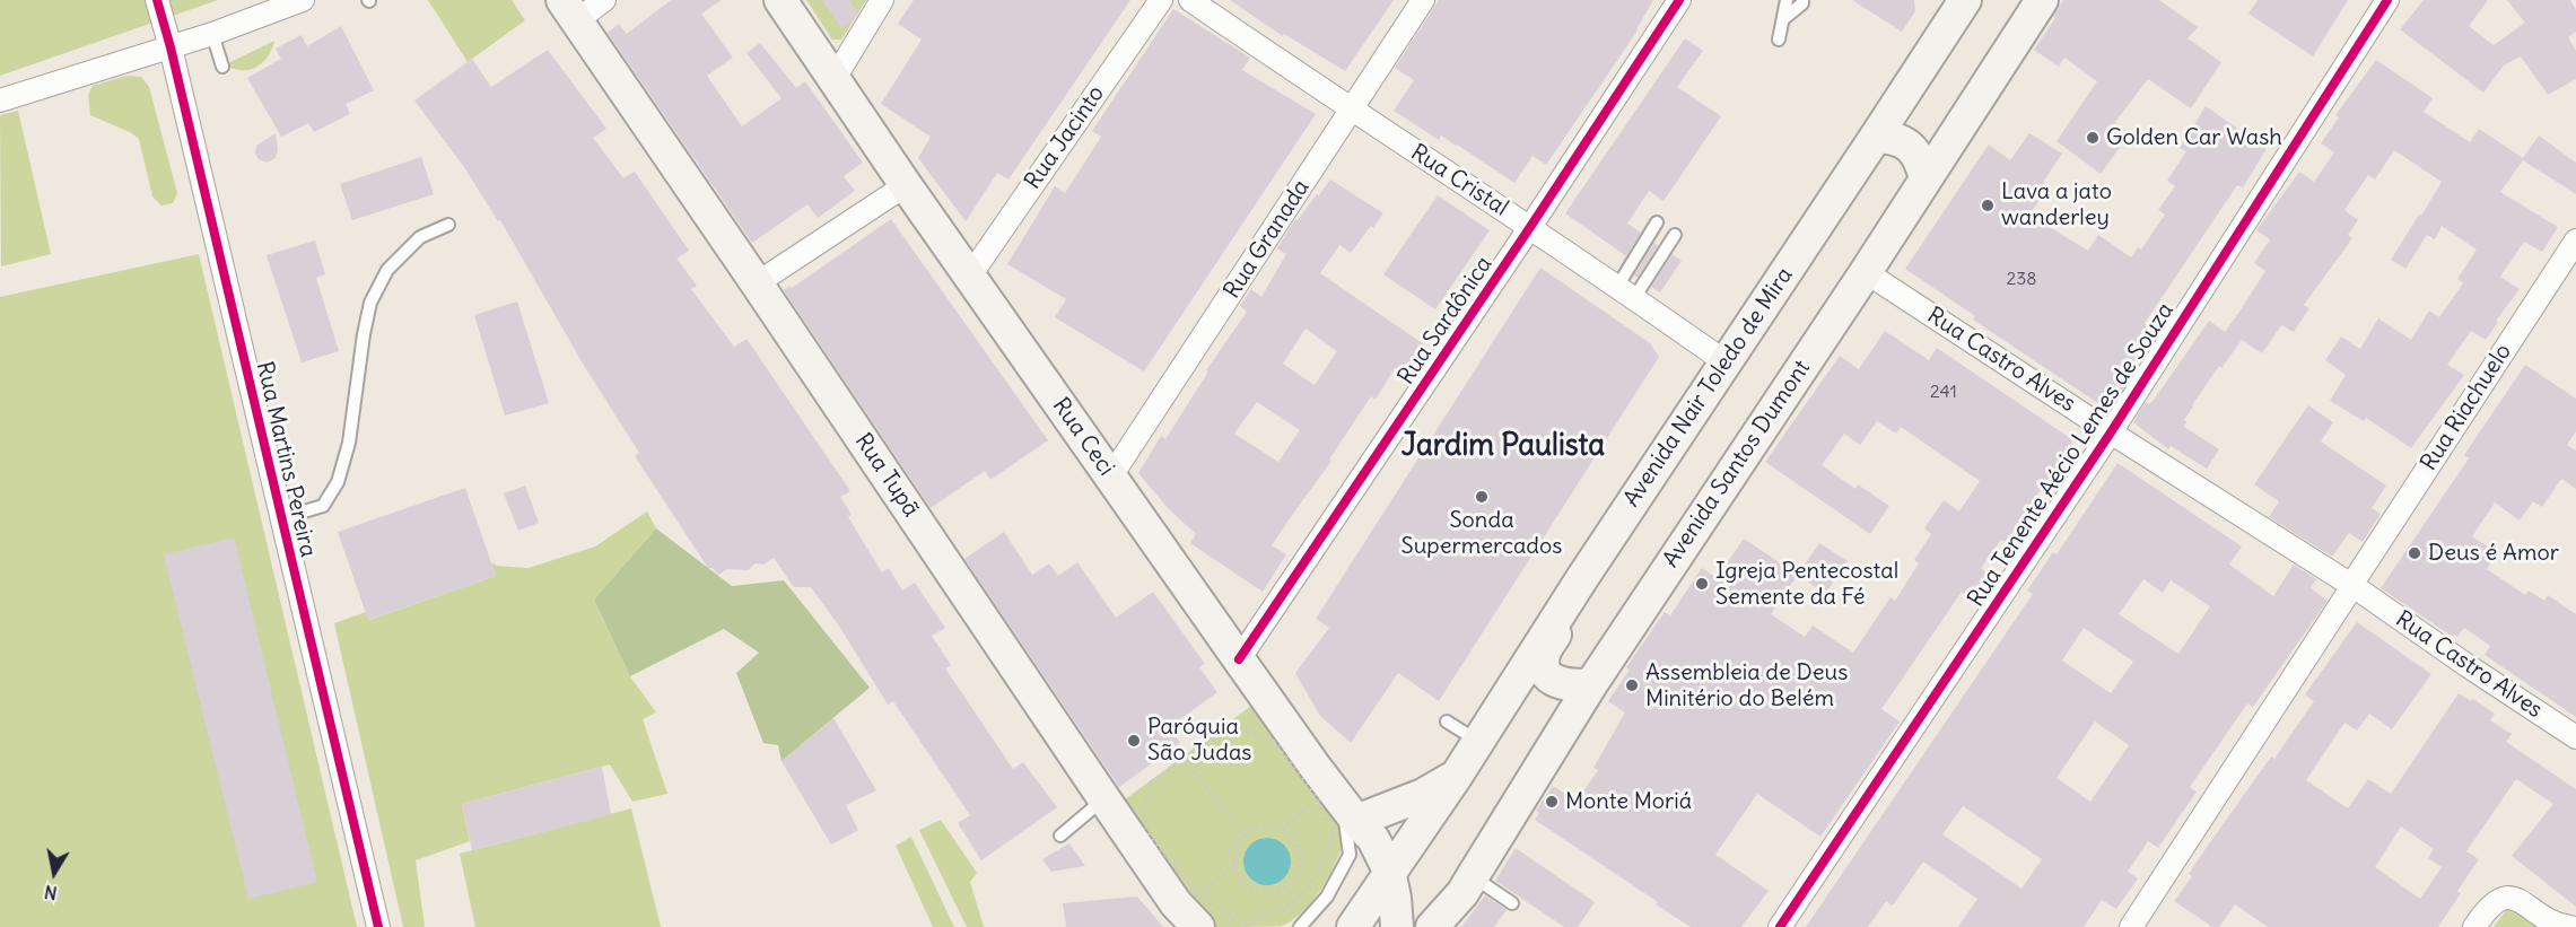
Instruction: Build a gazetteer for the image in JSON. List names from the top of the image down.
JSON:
{
  "streets": {
    "main road": [
      "Avenida Nair Toledo de Mira",
      "Rua Ceci",
      "Avenida Santos Dumont",
      "Rua Tupã"
    ],
    "street": [
      "Rua Jacinto",
      "Rua Cristal",
      "Rua Granada",
      "Rua Sardônica",
      "Rua Castro Alves",
      "Rua Riachuelo",
      "Rua Tenente Aécio Lemes de Souza",
      "Rua Martins Pereira"
    ]
  },
  "crossings": [
    ["Rua Jacinto", "Rua Ceci"],
    ["Rua Cristal", "Rua Granada"],
    ["Rua Cristal", "Rua Sardônica"],
    ["Rua Cristal", "Avenida Nair Toledo de Mira"],
    ["Rua Granada", "Rua Ceci"],
    ["Rua Sardônica", "Rua Ceci"],
    ["Rua Castro Alves", "Rua Riachuelo"],
    ["Rua Castro Alves", "Rua Tenente Aécio Lemes de Souza"],
    ["Rua Castro Alves", "Avenida Santos Dumont"]
  ],
  "districts": ["Jardim Paulista"],
  "places": [
    "Golden Car Wash",
    "Lava a jato wanderley",
    "Sonda Supermercados",
    "Deus é Amor",
    "Igreja Pentecostal Semente da Fé",
    "Assembleia de Deus Minitério do Belém",
    "Paróquia São Judas",
    "Monte Moriá"
  ],
  "house_numbers": ["238", "241"],
  "north": "bottom"
}
